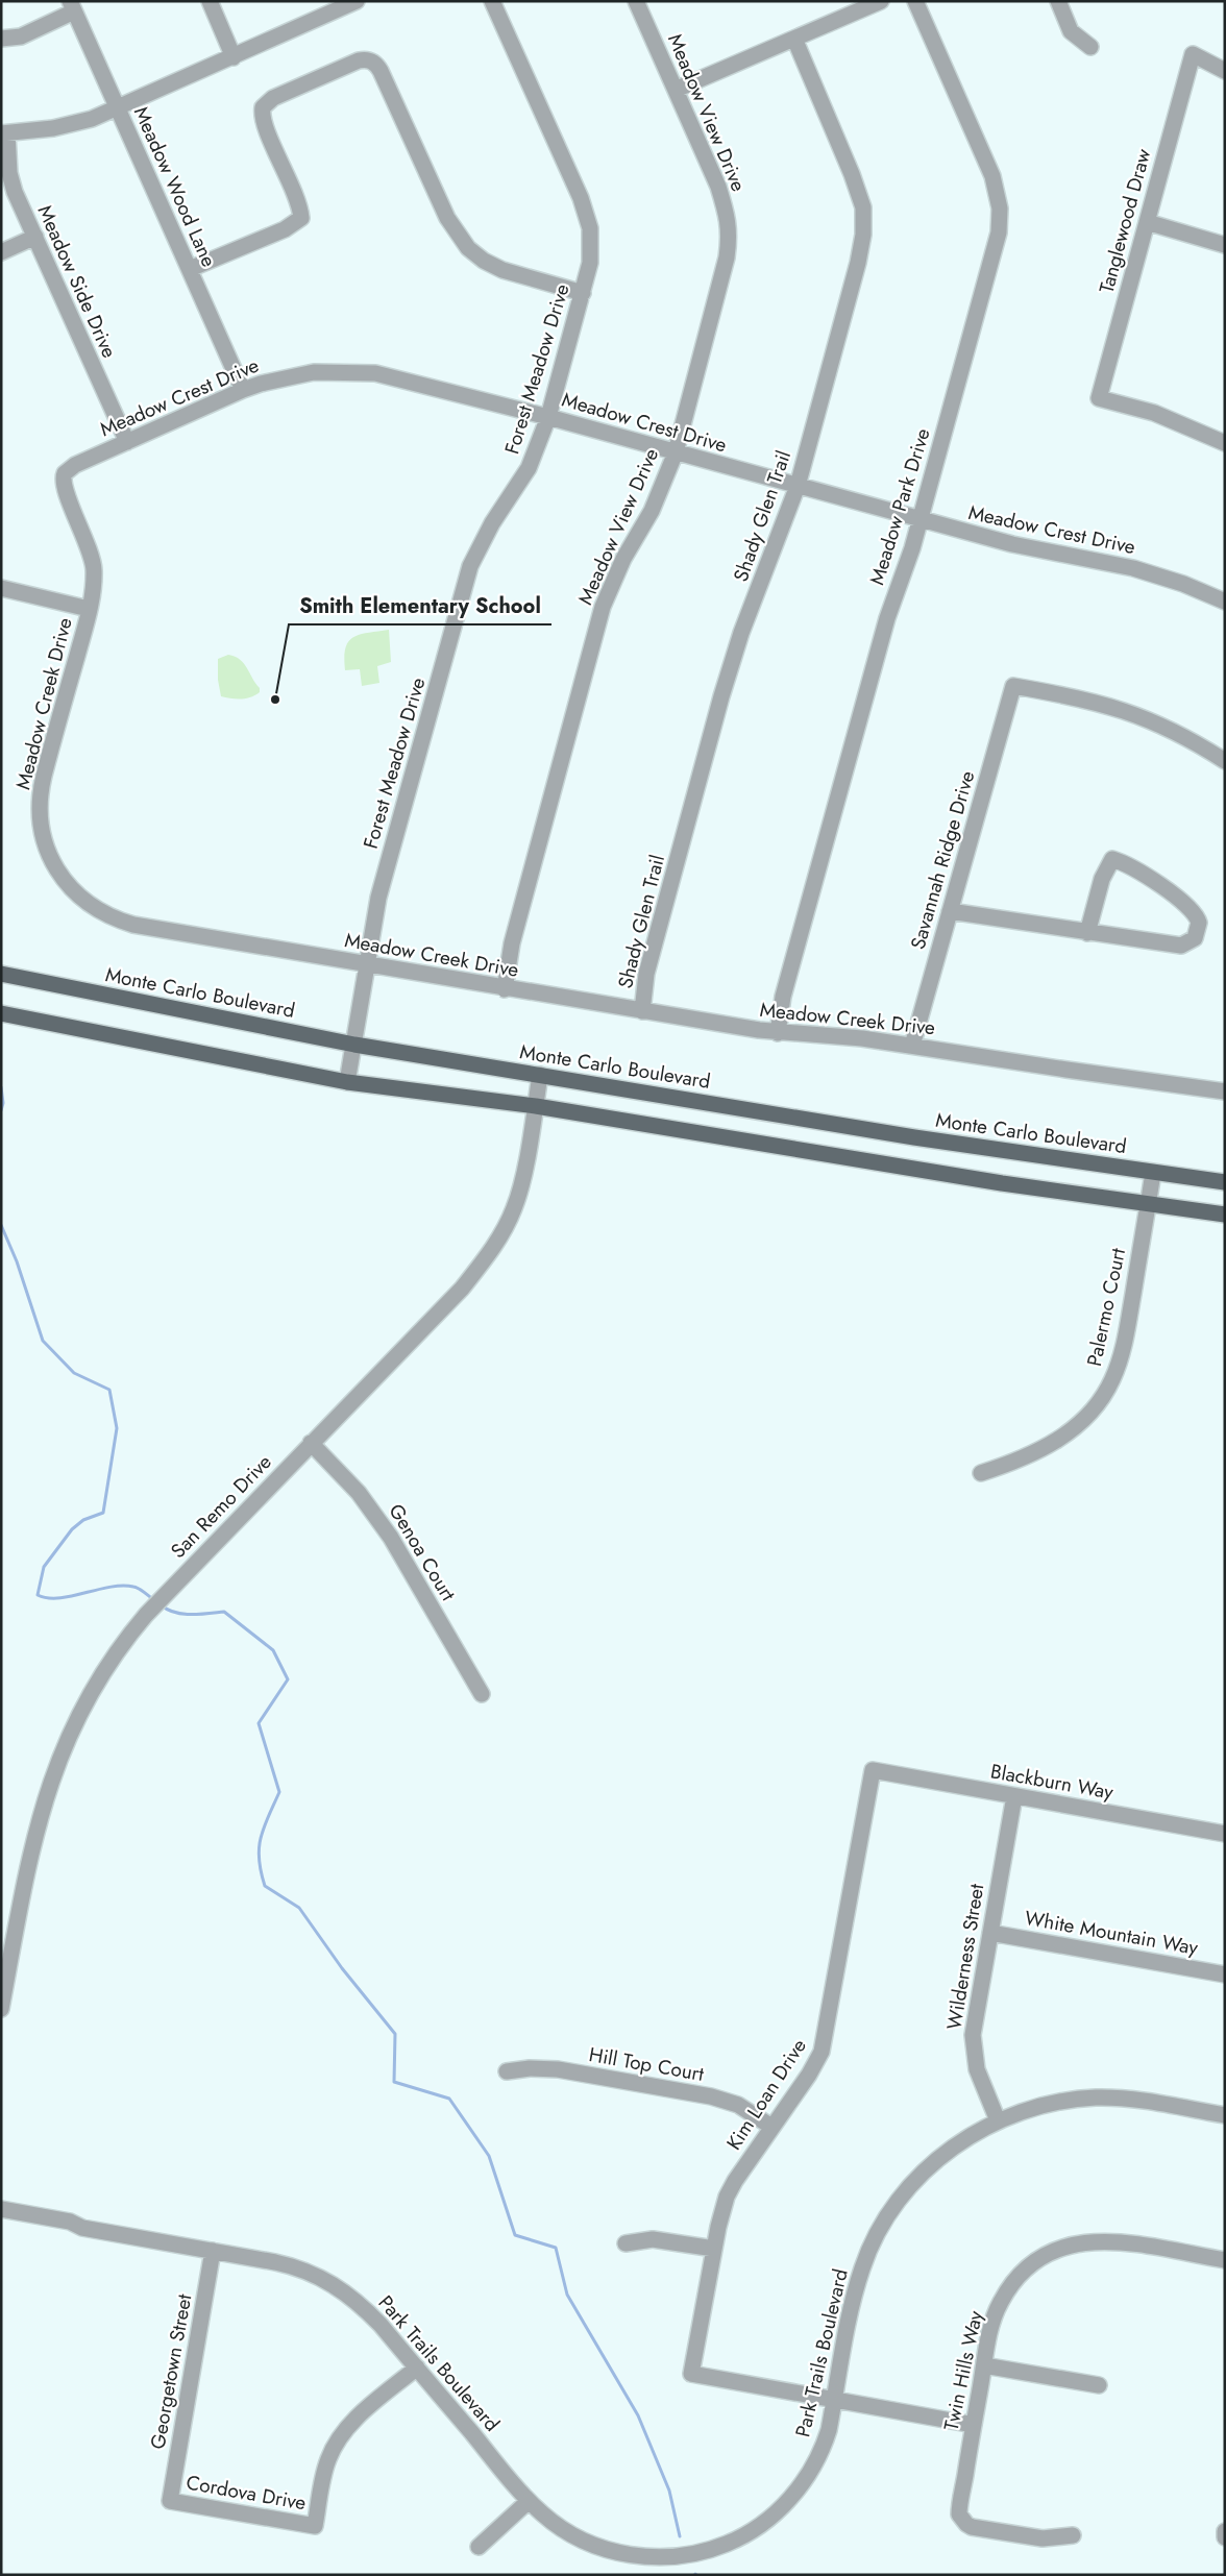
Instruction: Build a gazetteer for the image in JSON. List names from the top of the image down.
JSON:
{
  "streets": {
    "main road": ["Monte Carlo Boulevard"],
    "street": [
      "Meadow View Drive",
      "Meadow Wood Lane",
      "Tanglewood Draw",
      "Meadow Side Drive",
      "Forest Meadow Drive",
      "Meadow Crest Drive",
      "Meadow Park Drive",
      "Shady Glen Trail",
      "Meadow Creek Drive",
      "Savannah Ridge Drive",
      "Palermo Court",
      "San Remo Drive",
      "Genoa Court",
      "Blackburn Way",
      "White Mountain Way",
      "Wilderness Street",
      "Hill Top Court",
      "Kim Loan Drive",
      "Park Trails Boulevard",
      "Twin Hills Way",
      "Georgetown Street",
      "Cordova Drive"
    ]
  },
  "crossings": [
    ["Meadow View Drive", "Meadow Crest Drive"],
    ["Meadow View Drive", "Meadow Creek Drive"],
    ["Meadow Wood Lane", "Meadow Crest Drive"],
    ["Meadow Side Drive", "Meadow Crest Drive"],
    ["Forest Meadow Drive", "Meadow Crest Drive"],
    ["Forest Meadow Drive", "Meadow Creek Drive"],
    ["Forest Meadow Drive", "Monte Carlo Boulevard"],
    ["Meadow Crest Drive", "Meadow Park Drive"],
    ["Meadow Crest Drive", "Shady Glen Trail"],
    ["Meadow Crest Drive", "Meadow Creek Drive"],
    ["Meadow Park Drive", "Meadow Creek Drive"],
    ["Shady Glen Trail", "Meadow Creek Drive"],
    ["Meadow Creek Drive", "Savannah Ridge Drive"],
    ["Monte Carlo Boulevard", "Palermo Court"],
    ["Monte Carlo Boulevard", "San Remo Drive"],
    ["San Remo Drive", "Genoa Court"],
    ["Blackburn Way", "Wilderness Street"],
    ["Blackburn Way", "Kim Loan Drive"],
    ["White Mountain Way", "Wilderness Street"],
    ["Wilderness Street", "Park Trails Boulevard"],
    ["Hill Top Court", "Kim Loan Drive"],
    ["Kim Loan Drive", "Park Trails Boulevard"],
    ["Park Trails Boulevard", "Georgetown Street"],
    ["Park Trails Boulevard", "Cordova Drive"],
    ["Georgetown Street", "Cordova Drive"]
  ],
  "places": ["Smith Elementary School"]
}
